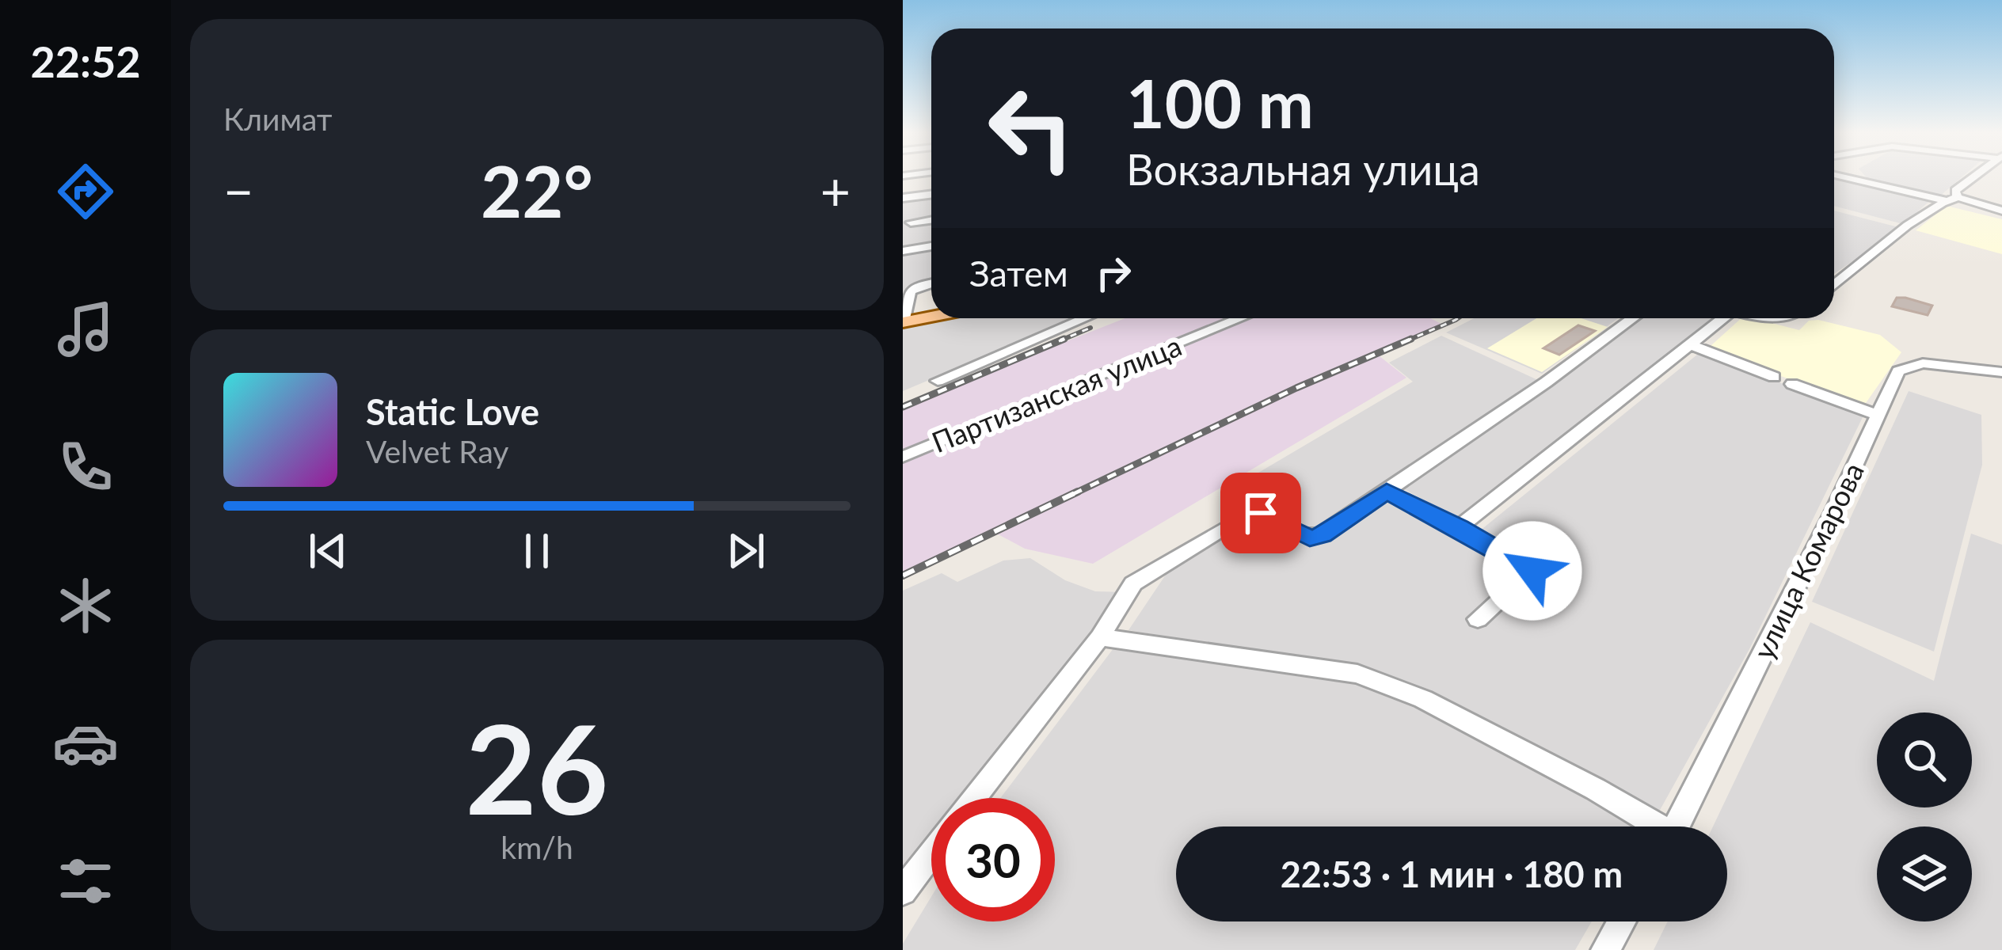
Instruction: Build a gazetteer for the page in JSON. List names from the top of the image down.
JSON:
{
  "streets": {
    "street": ["Партизанская улица", "улица Комарова"]
  },
  "page": {
    "tabs": "22:52",
    "tile": [
      "Климат",
      ["26", "km/h"]
    ],
    "turn": ["100 m", "Вокзальная улица"],
    "heat": ["−", "22°", "+"],
    "then": "Затем",
    "song": ["Static Love", "Velvet Ray"],
    "limit": "30",
    "trip": "22:53 · 1 мин · 180 m"
  }
}
